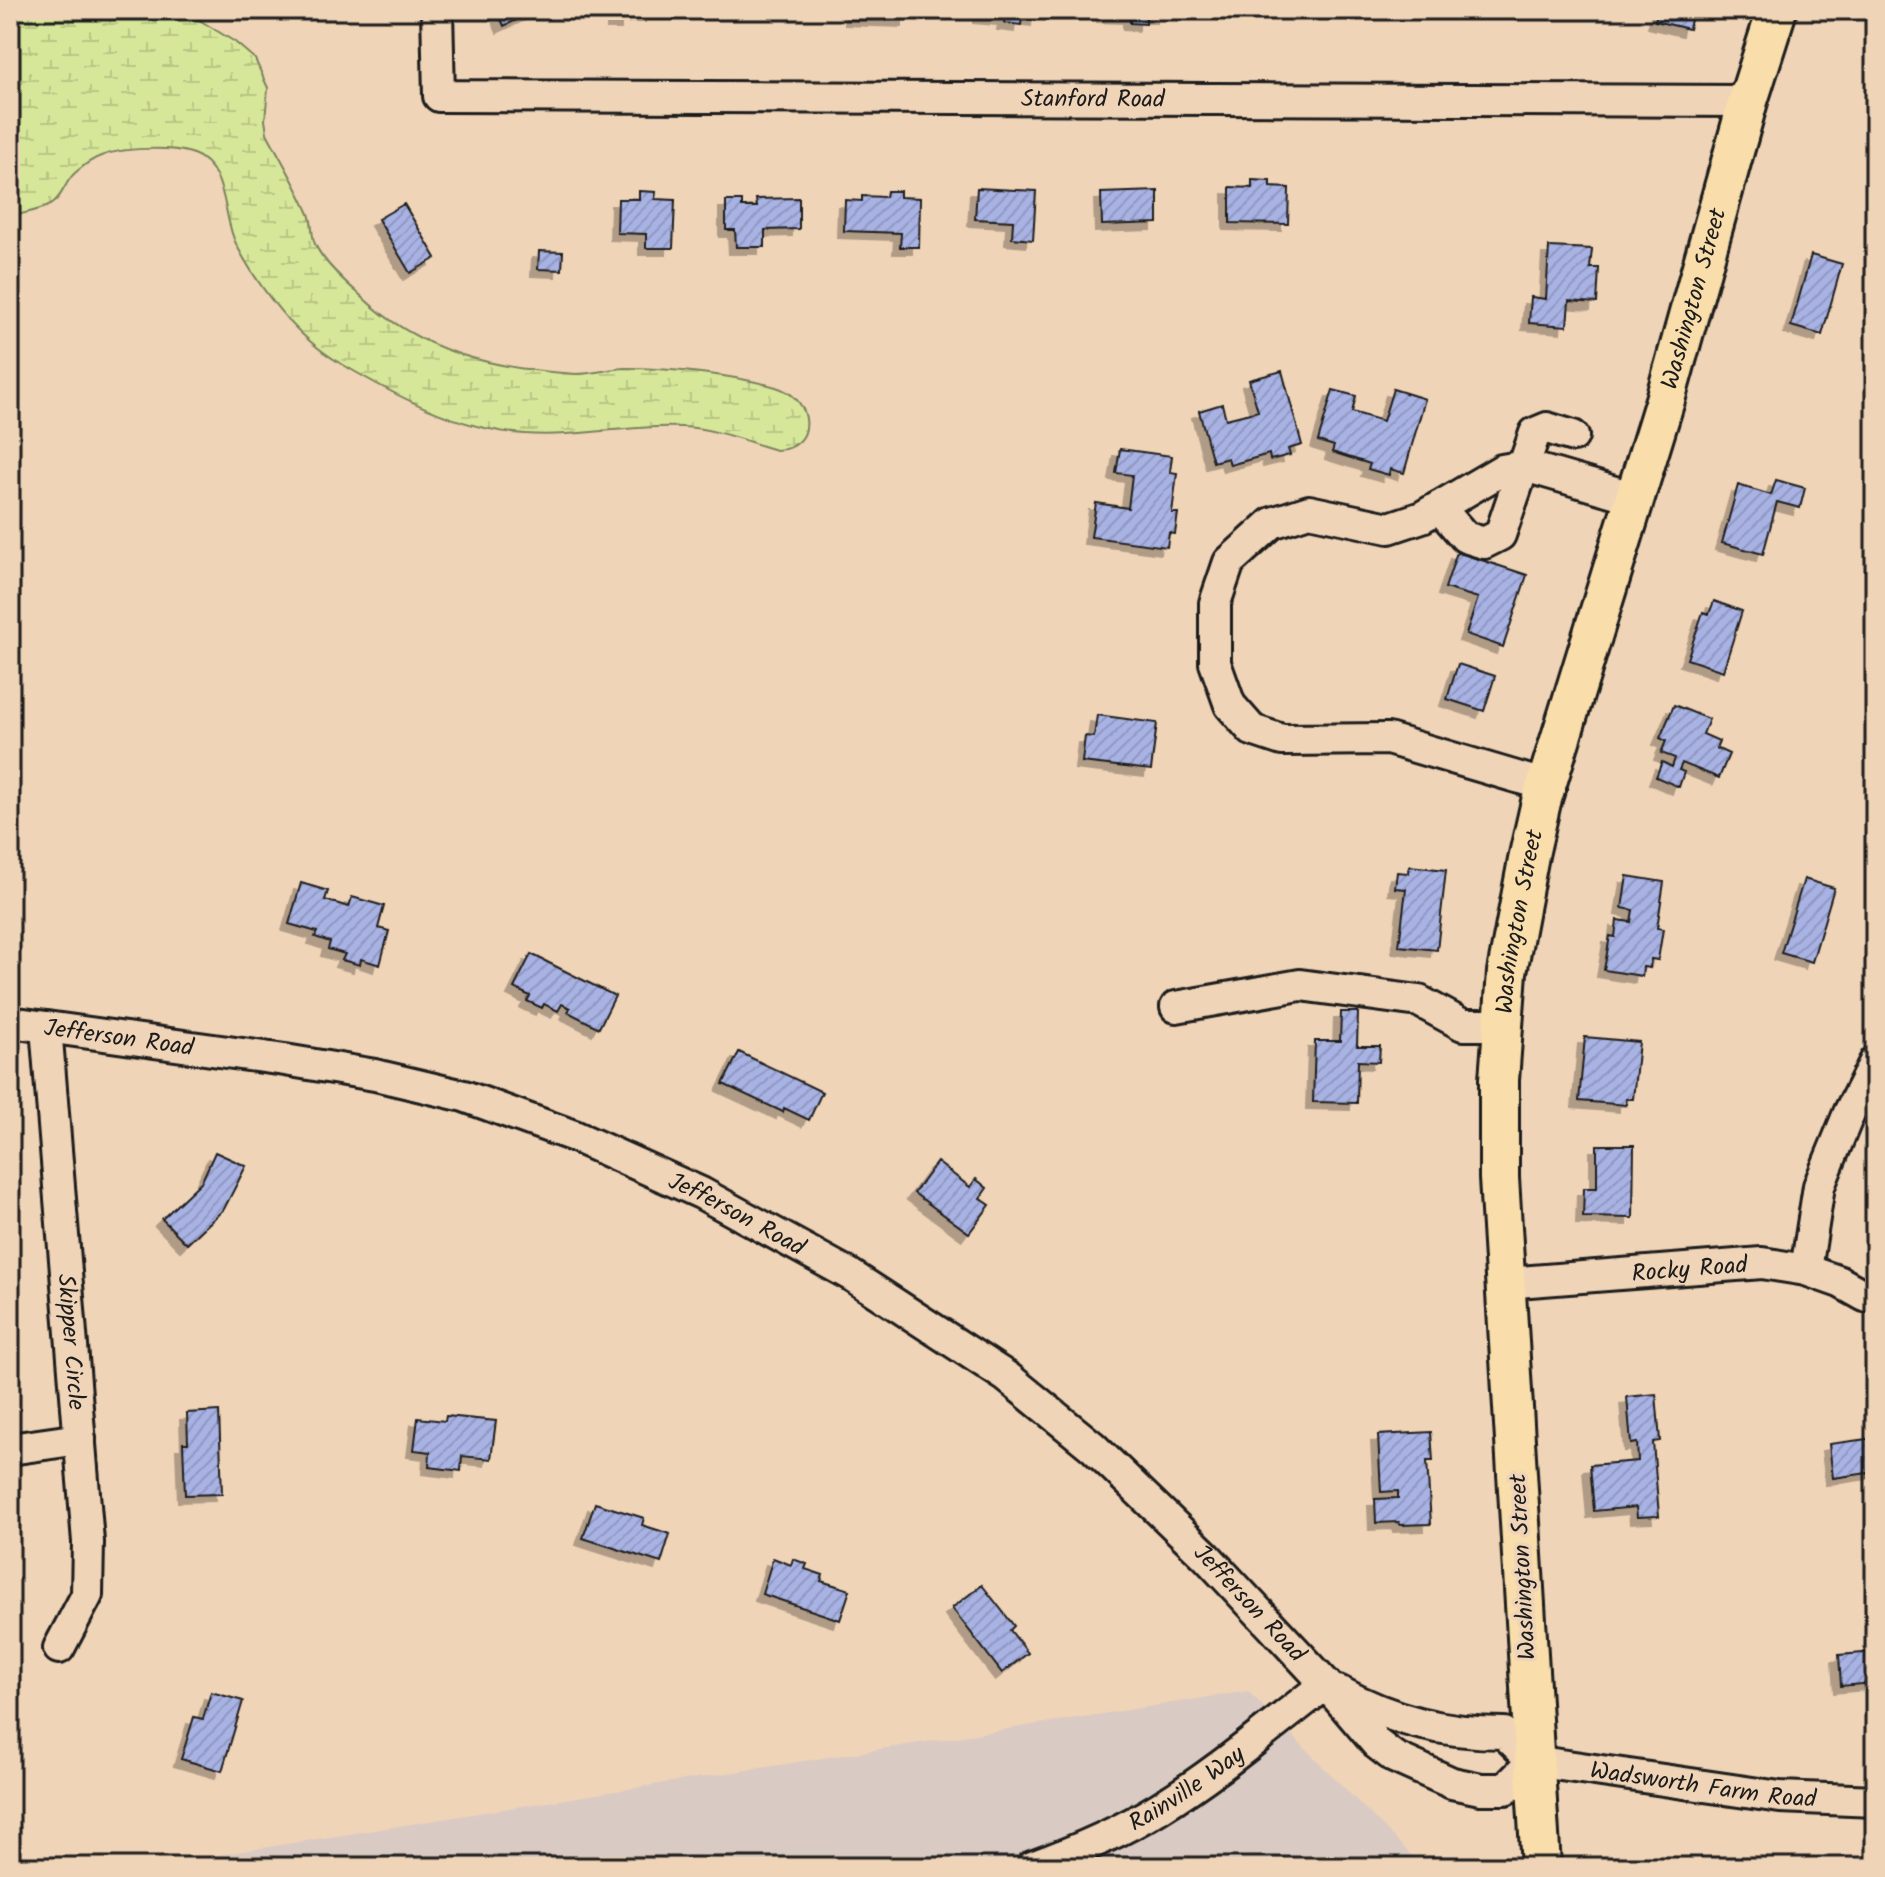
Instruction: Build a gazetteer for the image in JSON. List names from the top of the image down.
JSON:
{
  "streets": {
    "main road": ["Washington Street"],
    "street": [
      "Stanford Road",
      "Jefferson Road",
      "Rocky Road",
      "Skipper Circle",
      "Wadsworth Farm Road",
      "Rainville Way"
    ]
  },
  "crossings": [
    ["Stanford Road", "Washington Street"],
    ["Washington Street", "Jefferson Road"],
    ["Washington Street", "Rocky Road"],
    ["Washington Street", "Wadsworth Farm Road"],
    ["Jefferson Road", "Skipper Circle"],
    ["Jefferson Road", "Wadsworth Farm Road"],
    ["Jefferson Road", "Rainville Way"]
  ]
}
